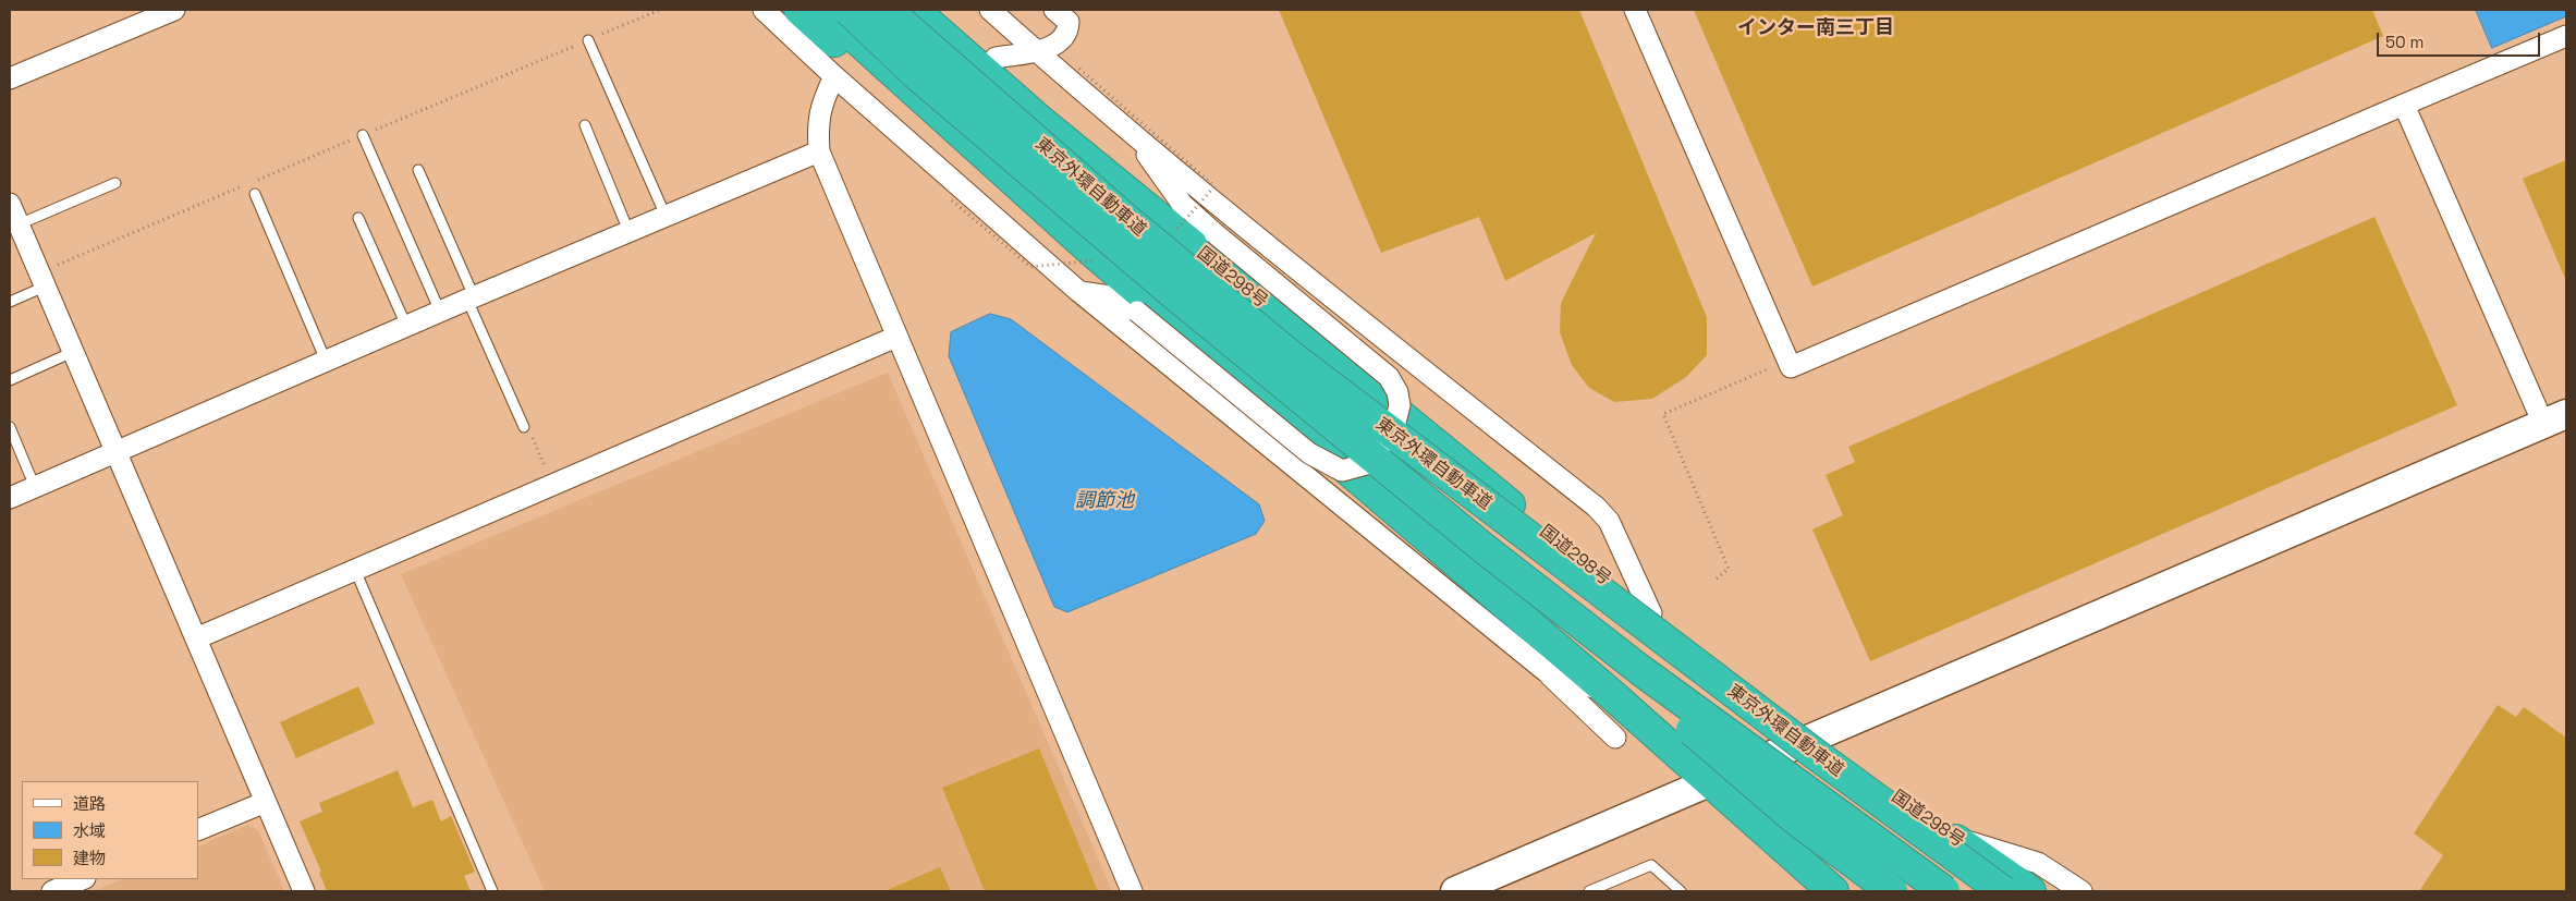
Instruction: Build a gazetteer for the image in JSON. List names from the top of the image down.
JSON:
{
  "streets": {
    "highway": ["東京外環自動車道", "国道298号"]
  },
  "districts": ["インター南三丁目"],
  "water": ["調節池"],
  "legend": ["道路", "水域", "建物"],
  "scale_bar": "50 m"
}
